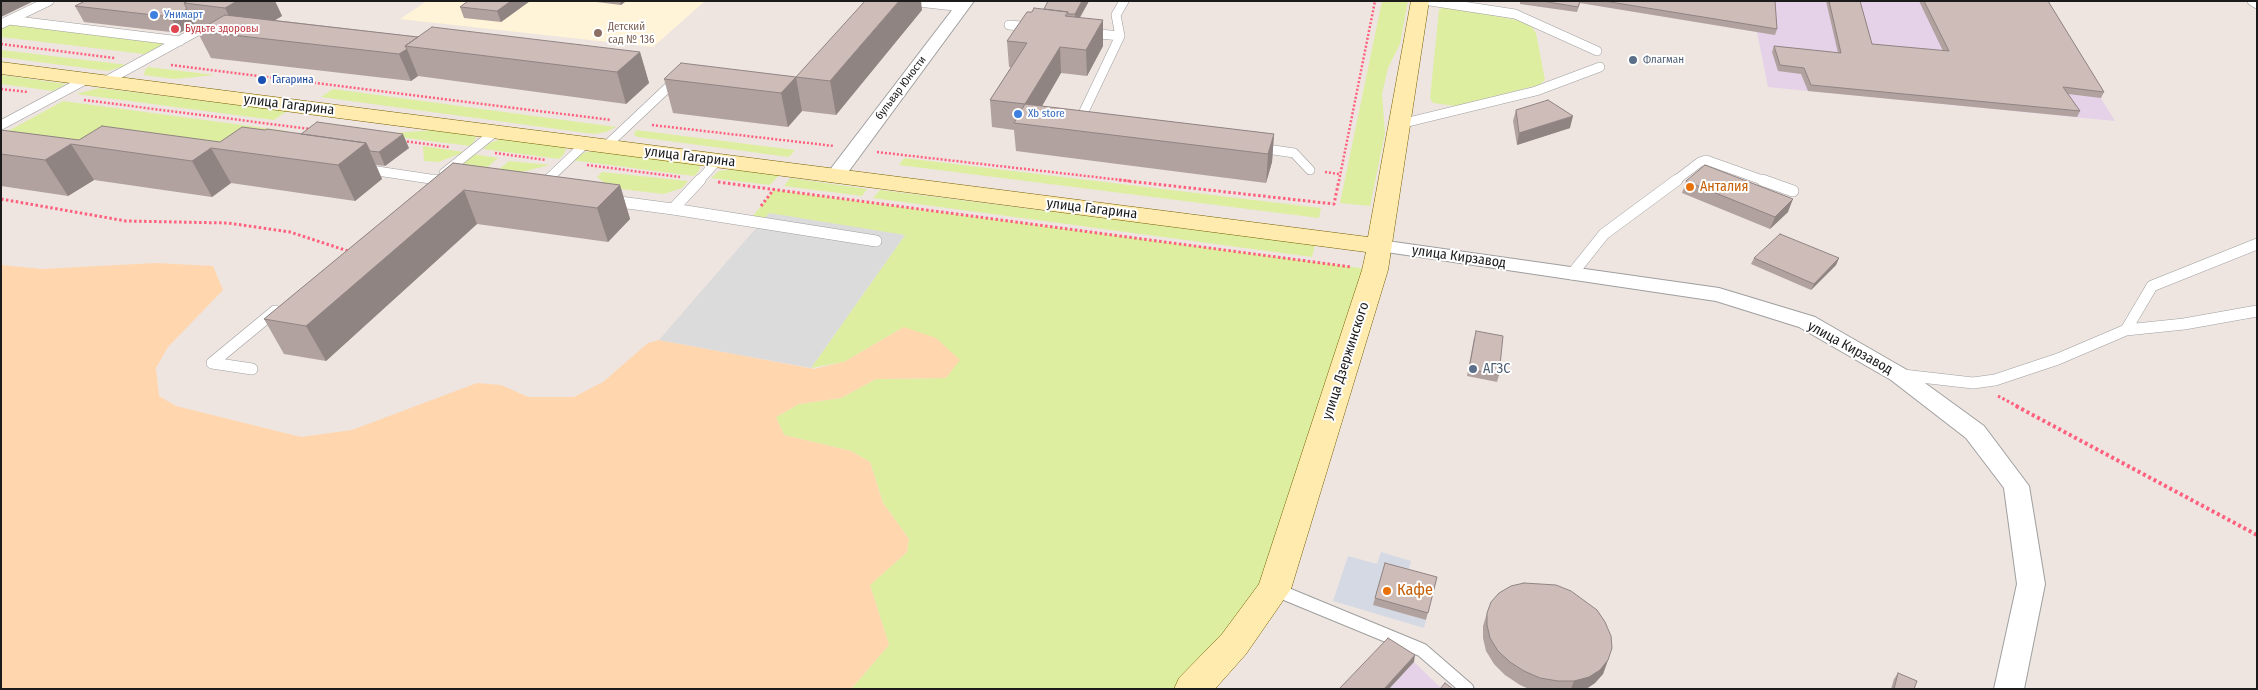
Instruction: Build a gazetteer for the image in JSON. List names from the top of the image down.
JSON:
{
  "streets": {
    "street": [
      "бульвар Юности",
      "улица Гагарина",
      "улица Кирзавод",
      "улица Дзержинского"
    ]
  },
  "crossings": [
    ["бульвар Юности", "улица Гагарина"],
    ["улица Гагарина", "улица Кирзавод"],
    ["улица Гагарина", "улица Дзержинского"],
    ["улица Кирзавод", "улица Дзержинского"]
  ],
  "places": [
    "Унимарт",
    "Будьте здоровы",
    "Детский сад № 136",
    "Флагман",
    "Гагарина",
    "Xb store",
    "Анталия",
    "АГЗС",
    "Кафе"
  ]
}
